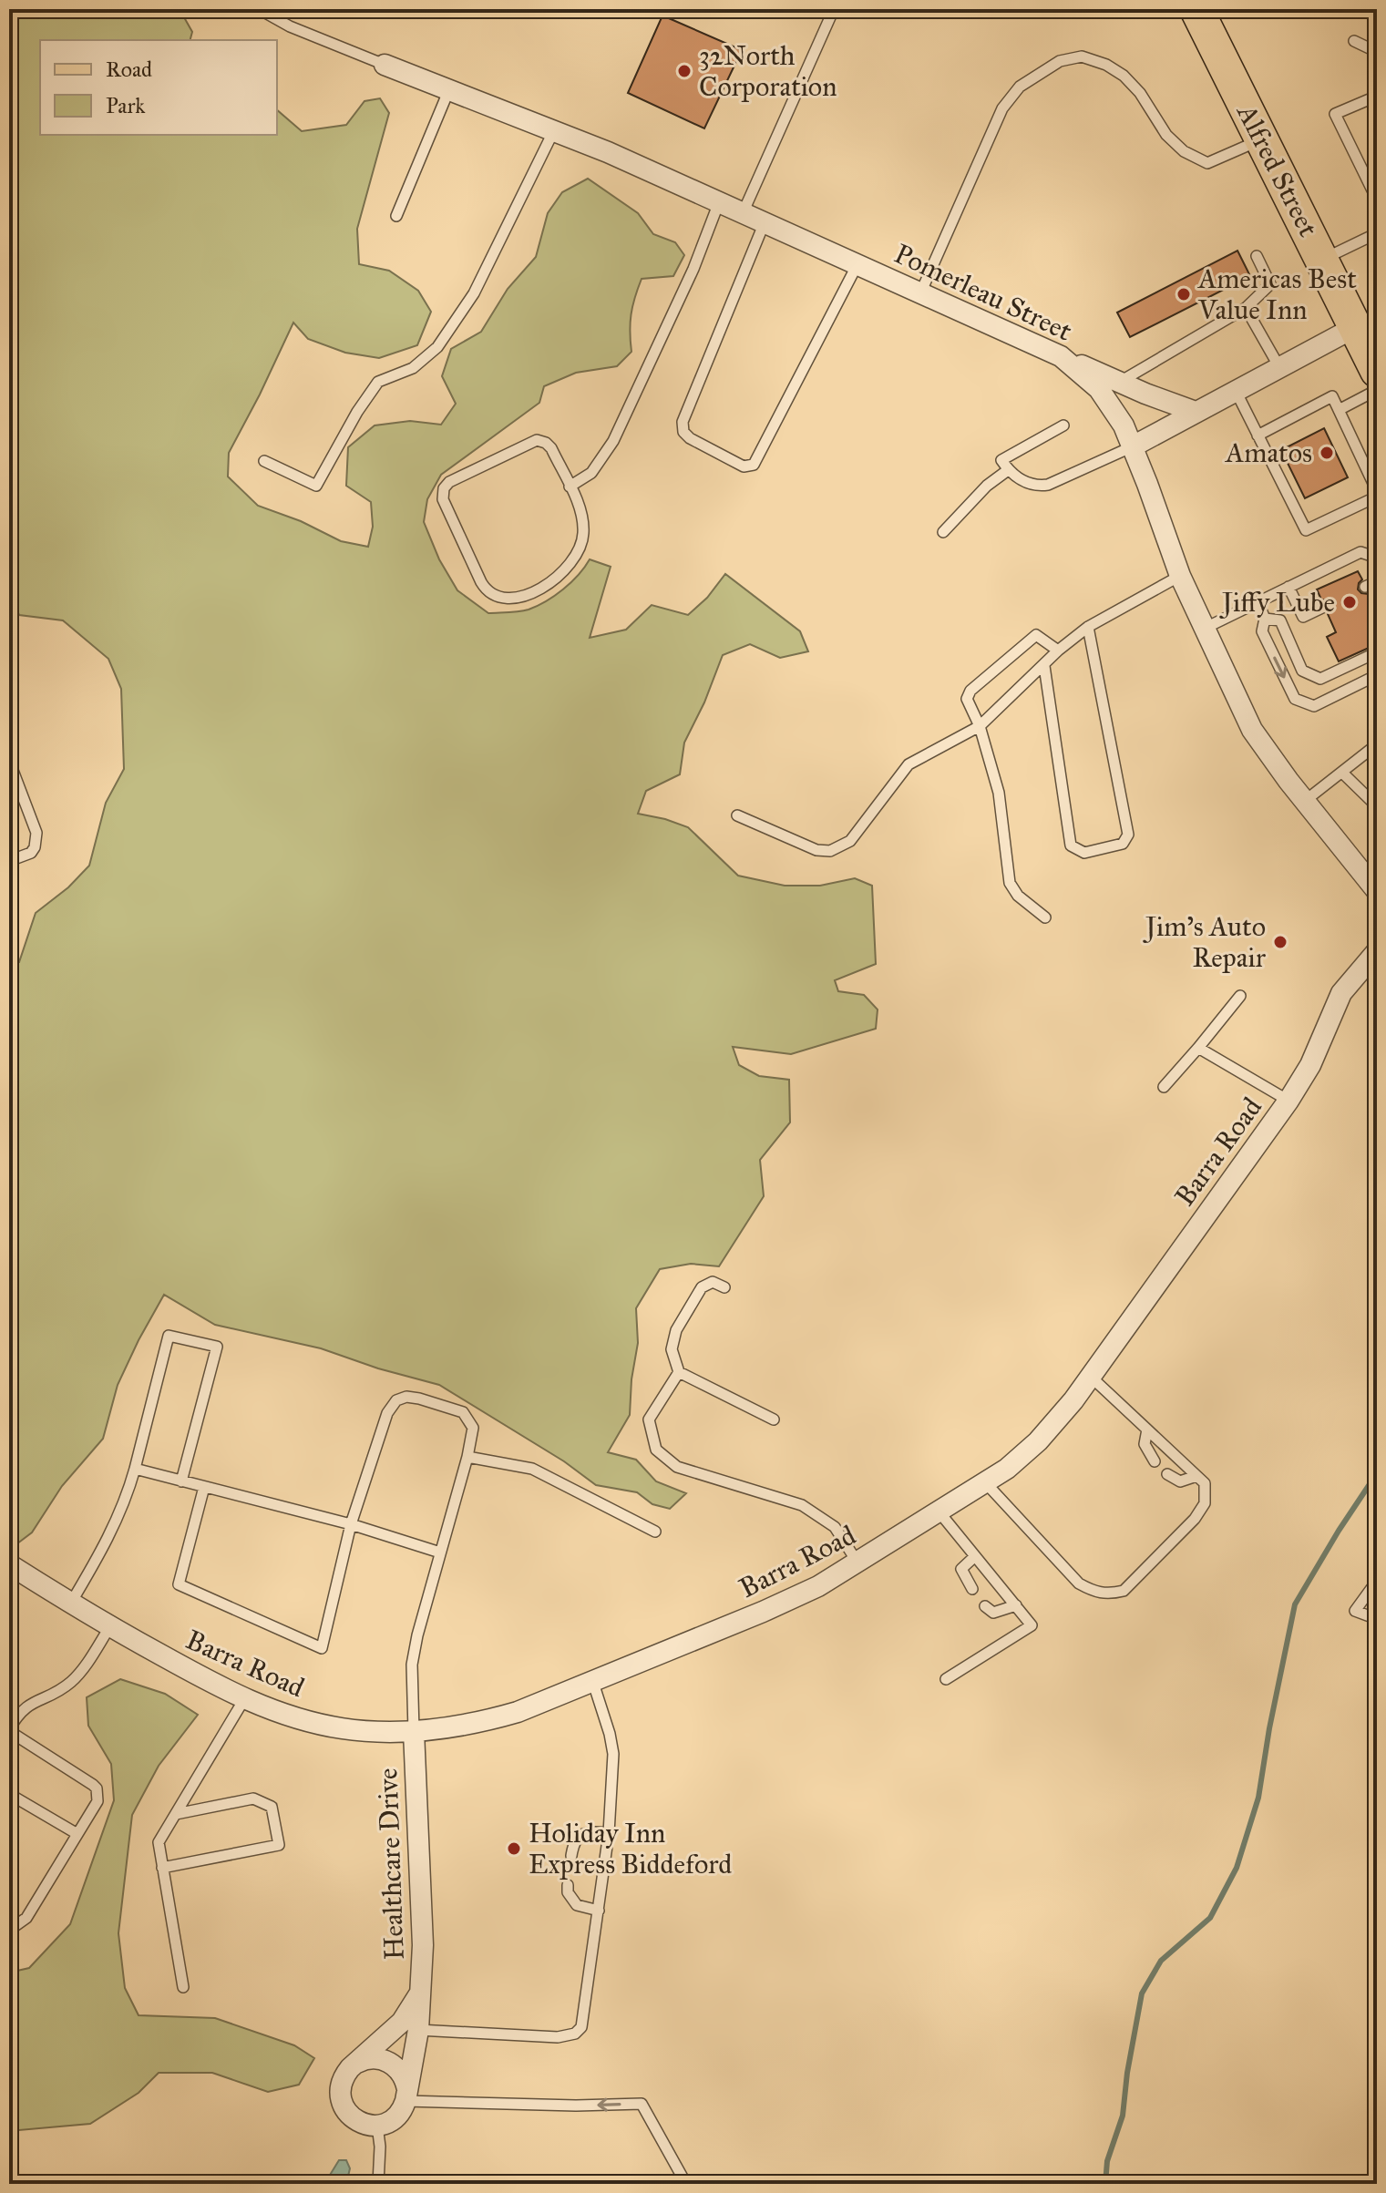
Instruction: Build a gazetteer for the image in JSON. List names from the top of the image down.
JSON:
{
  "streets": {
    "main road": ["Alfred Street"],
    "street": ["Pomerleau Street", "Barra Road", "Healthcare Drive"]
  },
  "crossings": [
    ["Barra Road", "Healthcare Drive"]
  ],
  "places": [
    "32North Corporation",
    "Americas Best Value Inn",
    "Amatos",
    "Jiffy Lube",
    "Jim's Auto Repair",
    "Holiday Inn Express Biddeford"
  ],
  "legend": ["Road", "Park"]
}
